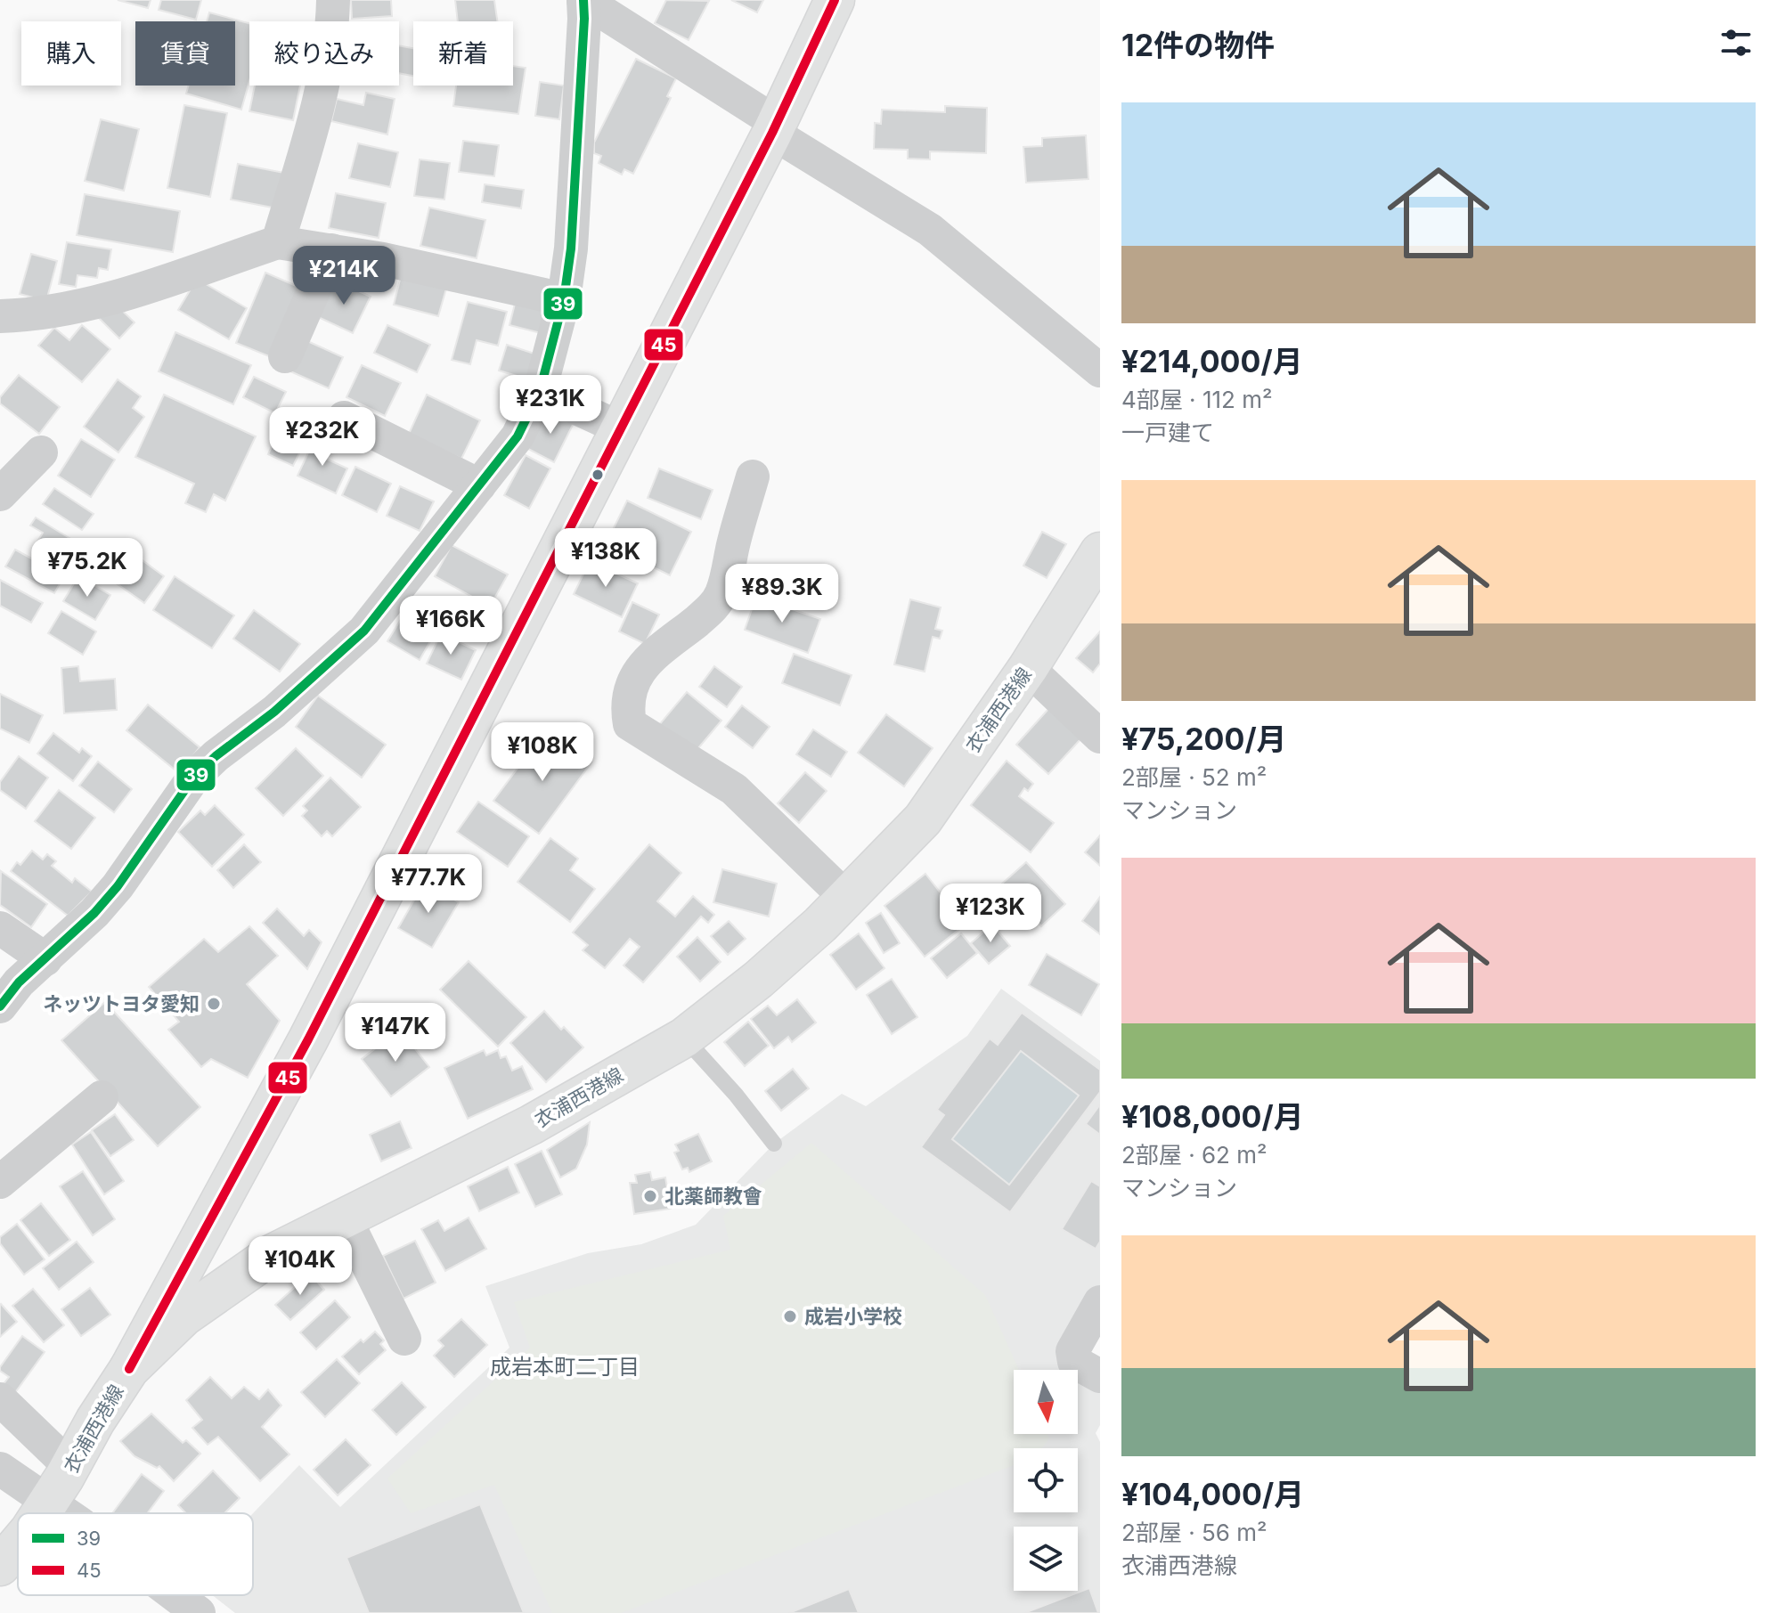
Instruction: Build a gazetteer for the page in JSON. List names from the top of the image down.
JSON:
{
  "streets": {
    "street": ["衣浦西港線"]
  },
  "districts": ["成岩本町二丁目"],
  "places": ["ネッツトヨタ愛知", "北薬師教會", "成岩小学校"],
  "lines": ["transit line 39", "transit line 45"],
  "legend": ["39", "45"],
  "north": "bottom",
  "page": {
    "heading": "12件の物件",
    "chip": [
      "購入",
      "賃貸",
      "絞り込み",
      "新着"
    ],
    "list": [
      {
        "name": "¥214,000/月",
        "note": "4部屋 · 112 m² · 一戸建て"
      },
      {
        "name": "¥75,200/月",
        "note": "2部屋 · 52 m² · マンション"
      },
      {
        "name": "¥108,000/月",
        "note": "2部屋 · 62 m² · マンション"
      },
      {
        "name": "¥104,000/月",
        "note": "2部屋 · 56 m² · 衣浦西港線"
      }
    ],
    "price": [
      "¥214K",
      "¥231K",
      "¥232K",
      "¥138K",
      "¥75.2K",
      "¥89.3K",
      "¥166K",
      "¥108K",
      "¥77.7K",
      "¥123K",
      "¥147K",
      "¥104K"
    ]
  }
}
